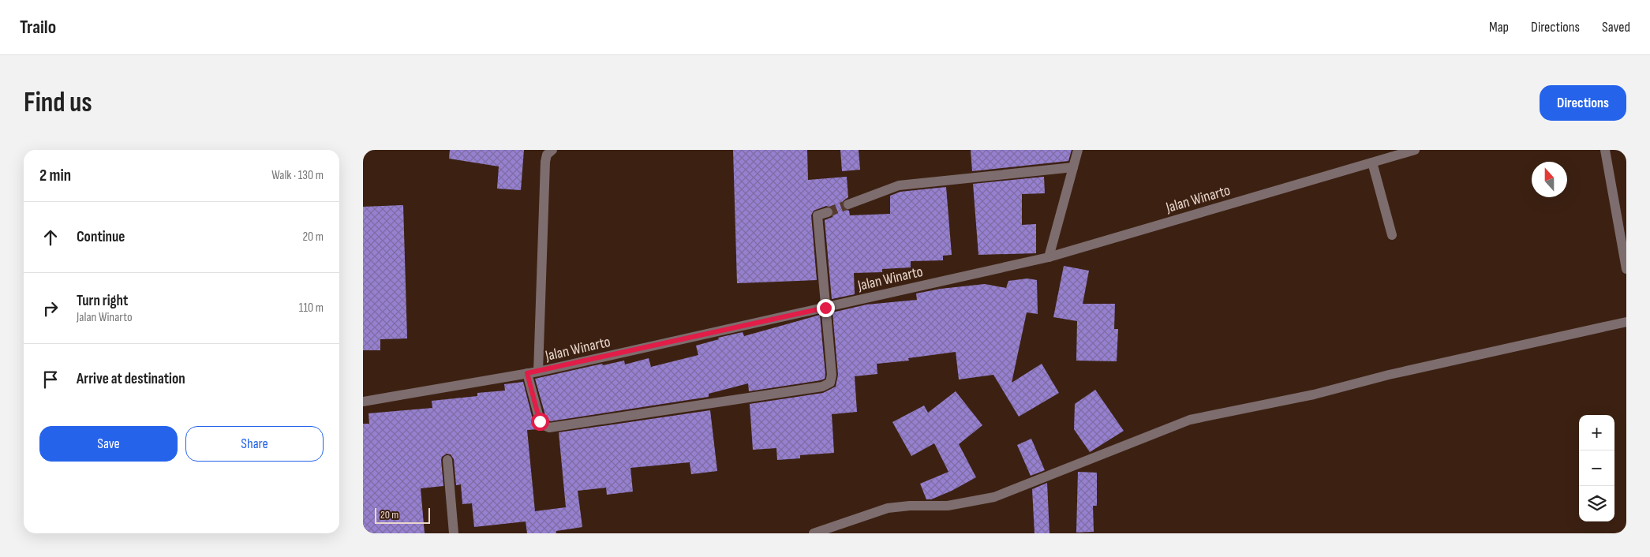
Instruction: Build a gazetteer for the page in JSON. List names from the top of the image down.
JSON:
{
  "streets": {
    "street": ["Jalan Winarto"]
  },
  "scale_bar": "20 m",
  "north": "top",
  "page": {
    "header": "Trailo",
    "nav": ["Map", "Directions", "Saved"],
    "buttons": [
      "Directions",
      ["Save", "Share"]
    ],
    "title": "Find us",
    "heading": ["2 min", "Walk · 130 m"],
    "list": [
      ["Continue", "20 m"],
      ["Turn right", "Jalan Winarto", "110 m"],
      "Arrive at destination"
    ],
    "map_buttons": ["+", "−"],
    "scale": "20 m"
  }
}
